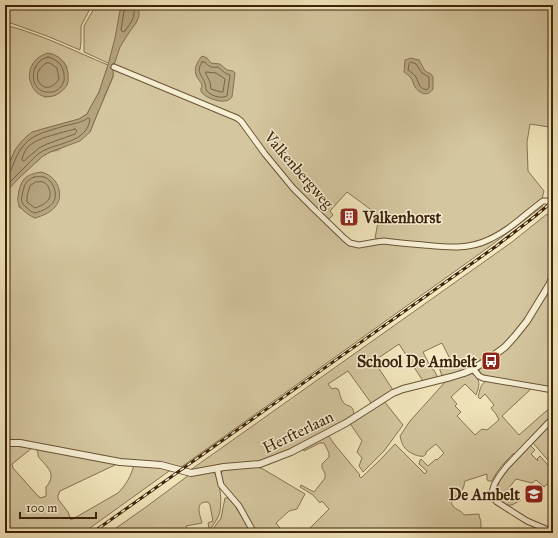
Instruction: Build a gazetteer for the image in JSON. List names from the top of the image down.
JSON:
{
  "streets": {
    "street": ["Valkenbergweg", "Herfterlaan"]
  },
  "places": {
    "building": ["Valkenhorst"],
    "bus stop": ["School De Ambelt"],
    "school or university": ["De Ambelt"]
  },
  "scale_bar": "100 m"
}
